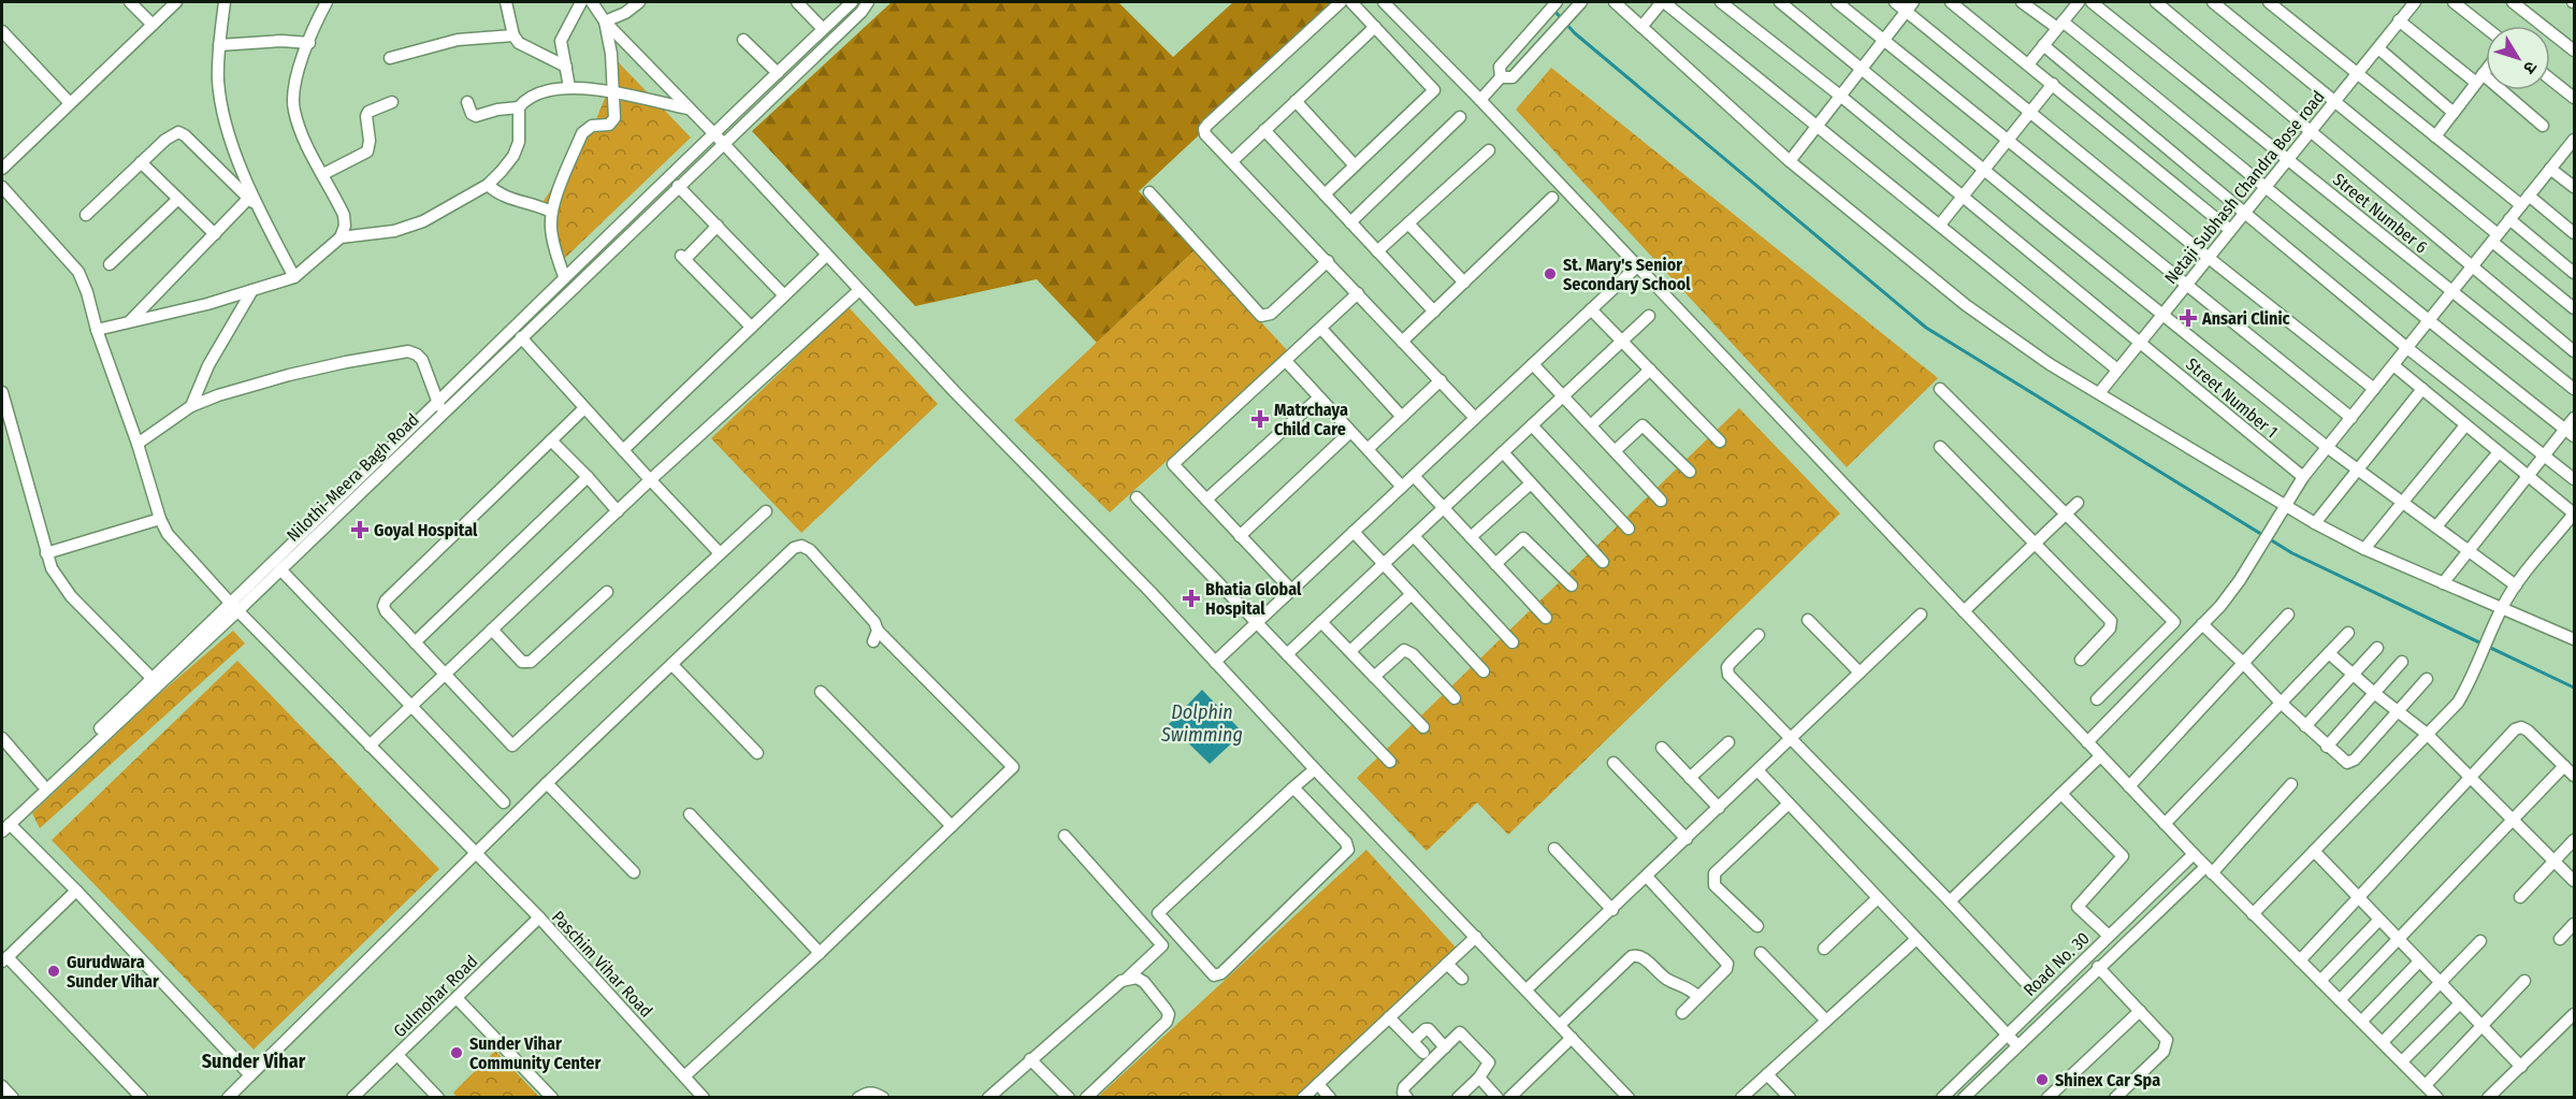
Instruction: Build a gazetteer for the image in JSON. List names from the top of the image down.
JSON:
{
  "streets": {
    "street": [
      "Netaji Subhash Chandra Bose road",
      "Street Number 6",
      "Street Number 1",
      "Nilothi-Meera Bagh Road",
      "Paschim Vihar Road",
      "Road No. 30",
      "Gulmohar Road"
    ]
  },
  "crossings": [
    ["Netaji Subhash Chandra Bose road", "Street Number 6"],
    ["Netaji Subhash Chandra Bose road", "Street Number 1"],
    ["Nilothi-Meera Bagh Road", "Paschim Vihar Road"],
    ["Paschim Vihar Road", "Gulmohar Road"]
  ],
  "districts": ["Sunder Vihar"],
  "water": ["Dolphin Swimming"],
  "places": {
    "other": [
      "St. Mary's Senior Secondary School",
      "Gurudwara Sunder Vihar",
      "Sunder Vihar Community Center",
      "Shinex Car Spa"
    ],
    "health": [
      "Ansari Clinic",
      "Matrchaya Child Care",
      "Goyal Hospital",
      "Bhatia Global Hospital"
    ]
  },
  "north": "bottom right"
}
